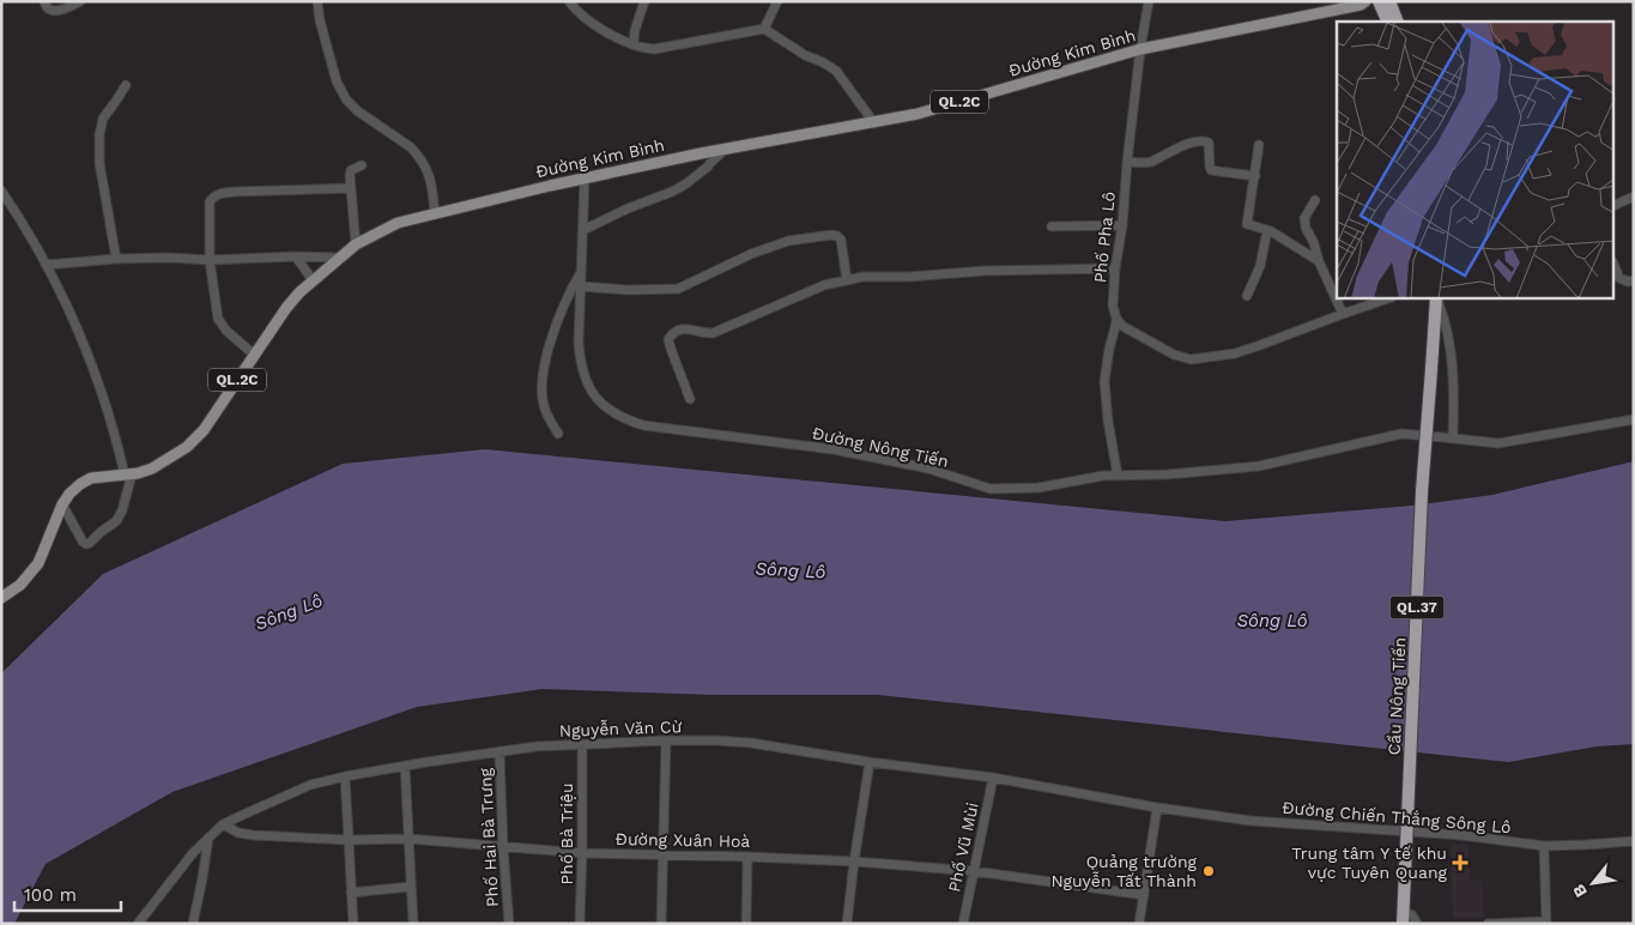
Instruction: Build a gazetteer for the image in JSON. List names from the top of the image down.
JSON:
{
  "streets": {
    "highway": ["QL.37", "Cầu Nông Tiến"],
    "main road": ["Đường Kim Bình", "QL.2C"],
    "street": [
      "Phố Pha Lô",
      "Đường Nông Tiến",
      "Nguyễn Văn Cừ",
      "Đường Chiến Thắng Sông Lô",
      "Phố Bà Triệu",
      "Phố Hai Bà Trưng",
      "Đường Xuân Hoà",
      "Phố Vũ Mùi"
    ]
  },
  "crossings": [
    ["Đường Kim Bình", "Phố Pha Lô"],
    ["Đường Kim Bình", "Đường Nông Tiến"],
    ["Phố Pha Lô", "Đường Nông Tiến"],
    ["Nguyễn Văn Cừ", "Đường Chiến Thắng Sông Lô"],
    ["Nguyễn Văn Cừ", "Phố Bà Triệu"],
    ["Nguyễn Văn Cừ", "Phố Hai Bà Trưng"],
    ["Nguyễn Văn Cừ", "Đường Xuân Hoà"],
    ["Nguyễn Văn Cừ", "Phố Vũ Mùi"],
    ["Phố Bà Triệu", "Đường Xuân Hoà"],
    ["Phố Hai Bà Trưng", "Đường Xuân Hoà"],
    ["Đường Xuân Hoà", "Phố Vũ Mùi"]
  ],
  "water": ["Sông Lô"],
  "places": {
    "health": ["Trung tâm Y tế khu vực Tuyên Quang"],
    "other": ["Quảng trường Nguyễn Tất Thành"]
  },
  "scale_bar": "100 m",
  "north": "bottom left"
}
